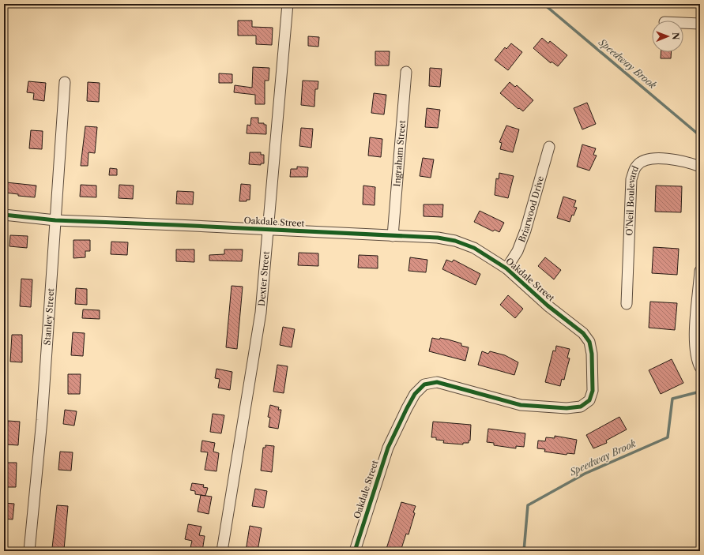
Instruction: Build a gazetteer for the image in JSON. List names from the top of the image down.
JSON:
{
  "streets": {
    "street": [
      "Ingraham Street",
      "O'Neil Boulevard",
      "Briarwood Drive",
      "Oakdale Street",
      "Dexter Street",
      "Stanley Street"
    ]
  },
  "crossings": [
    ["Ingraham Street", "Oakdale Street"],
    ["Briarwood Drive", "Oakdale Street"],
    ["Oakdale Street", "Dexter Street"],
    ["Oakdale Street", "Stanley Street"]
  ],
  "water": ["Speedway Brook"],
  "north": "right"
}
